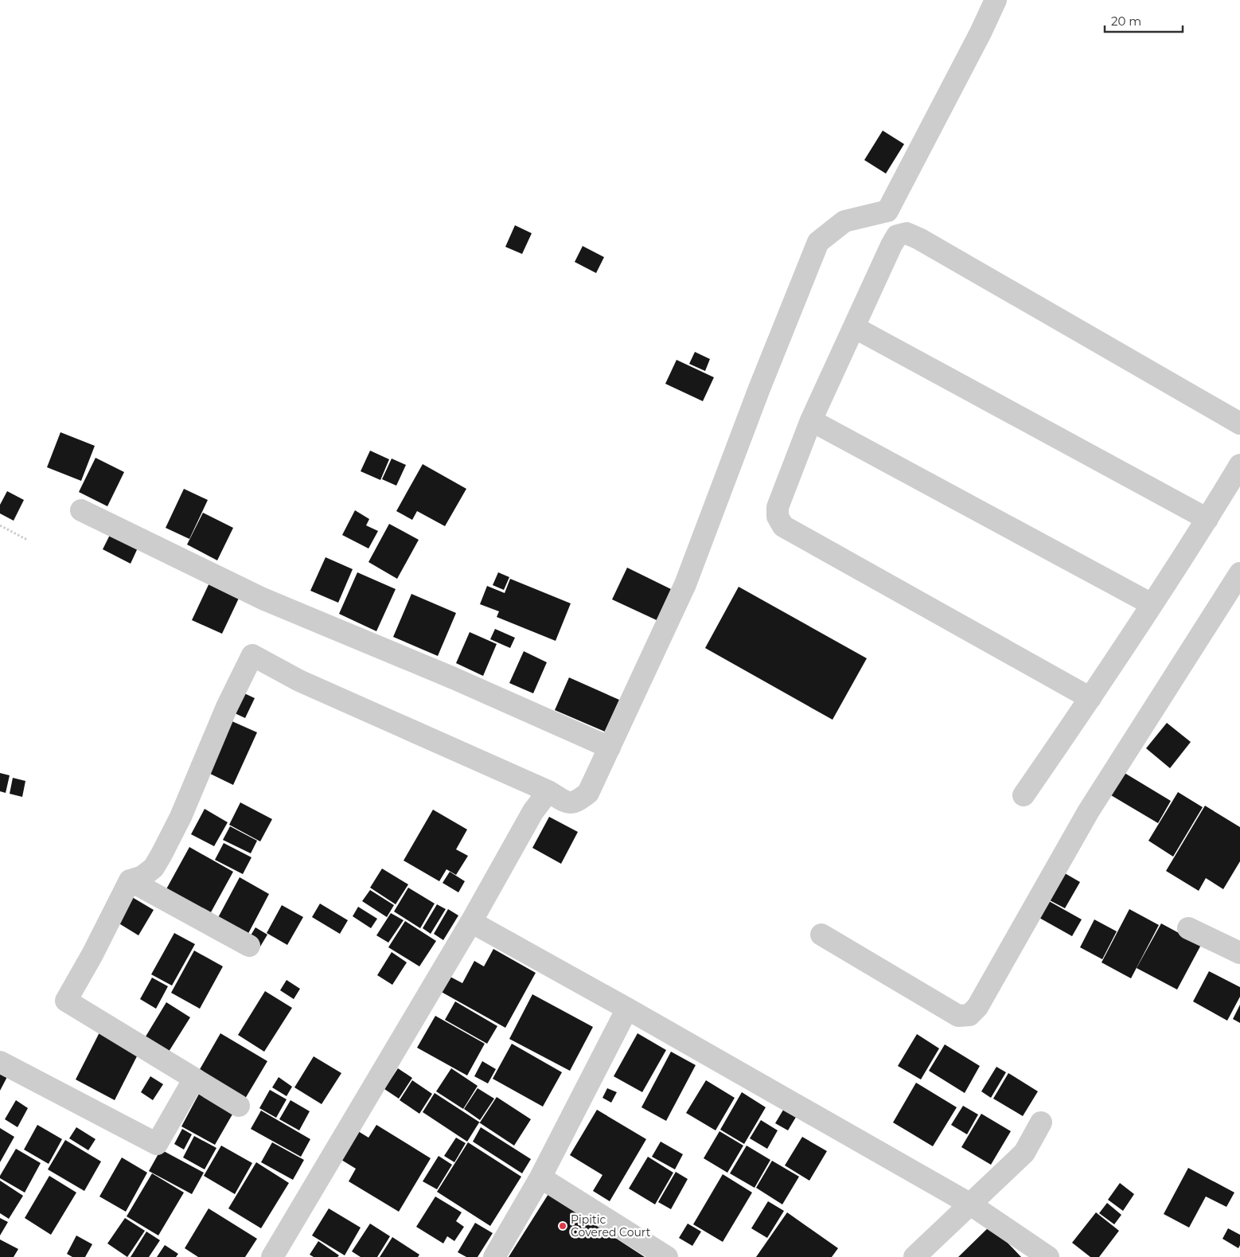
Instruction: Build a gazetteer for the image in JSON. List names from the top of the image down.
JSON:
{
  "places": ["Pipitic Covered Court"],
  "scale_bar": "20 m"
}
